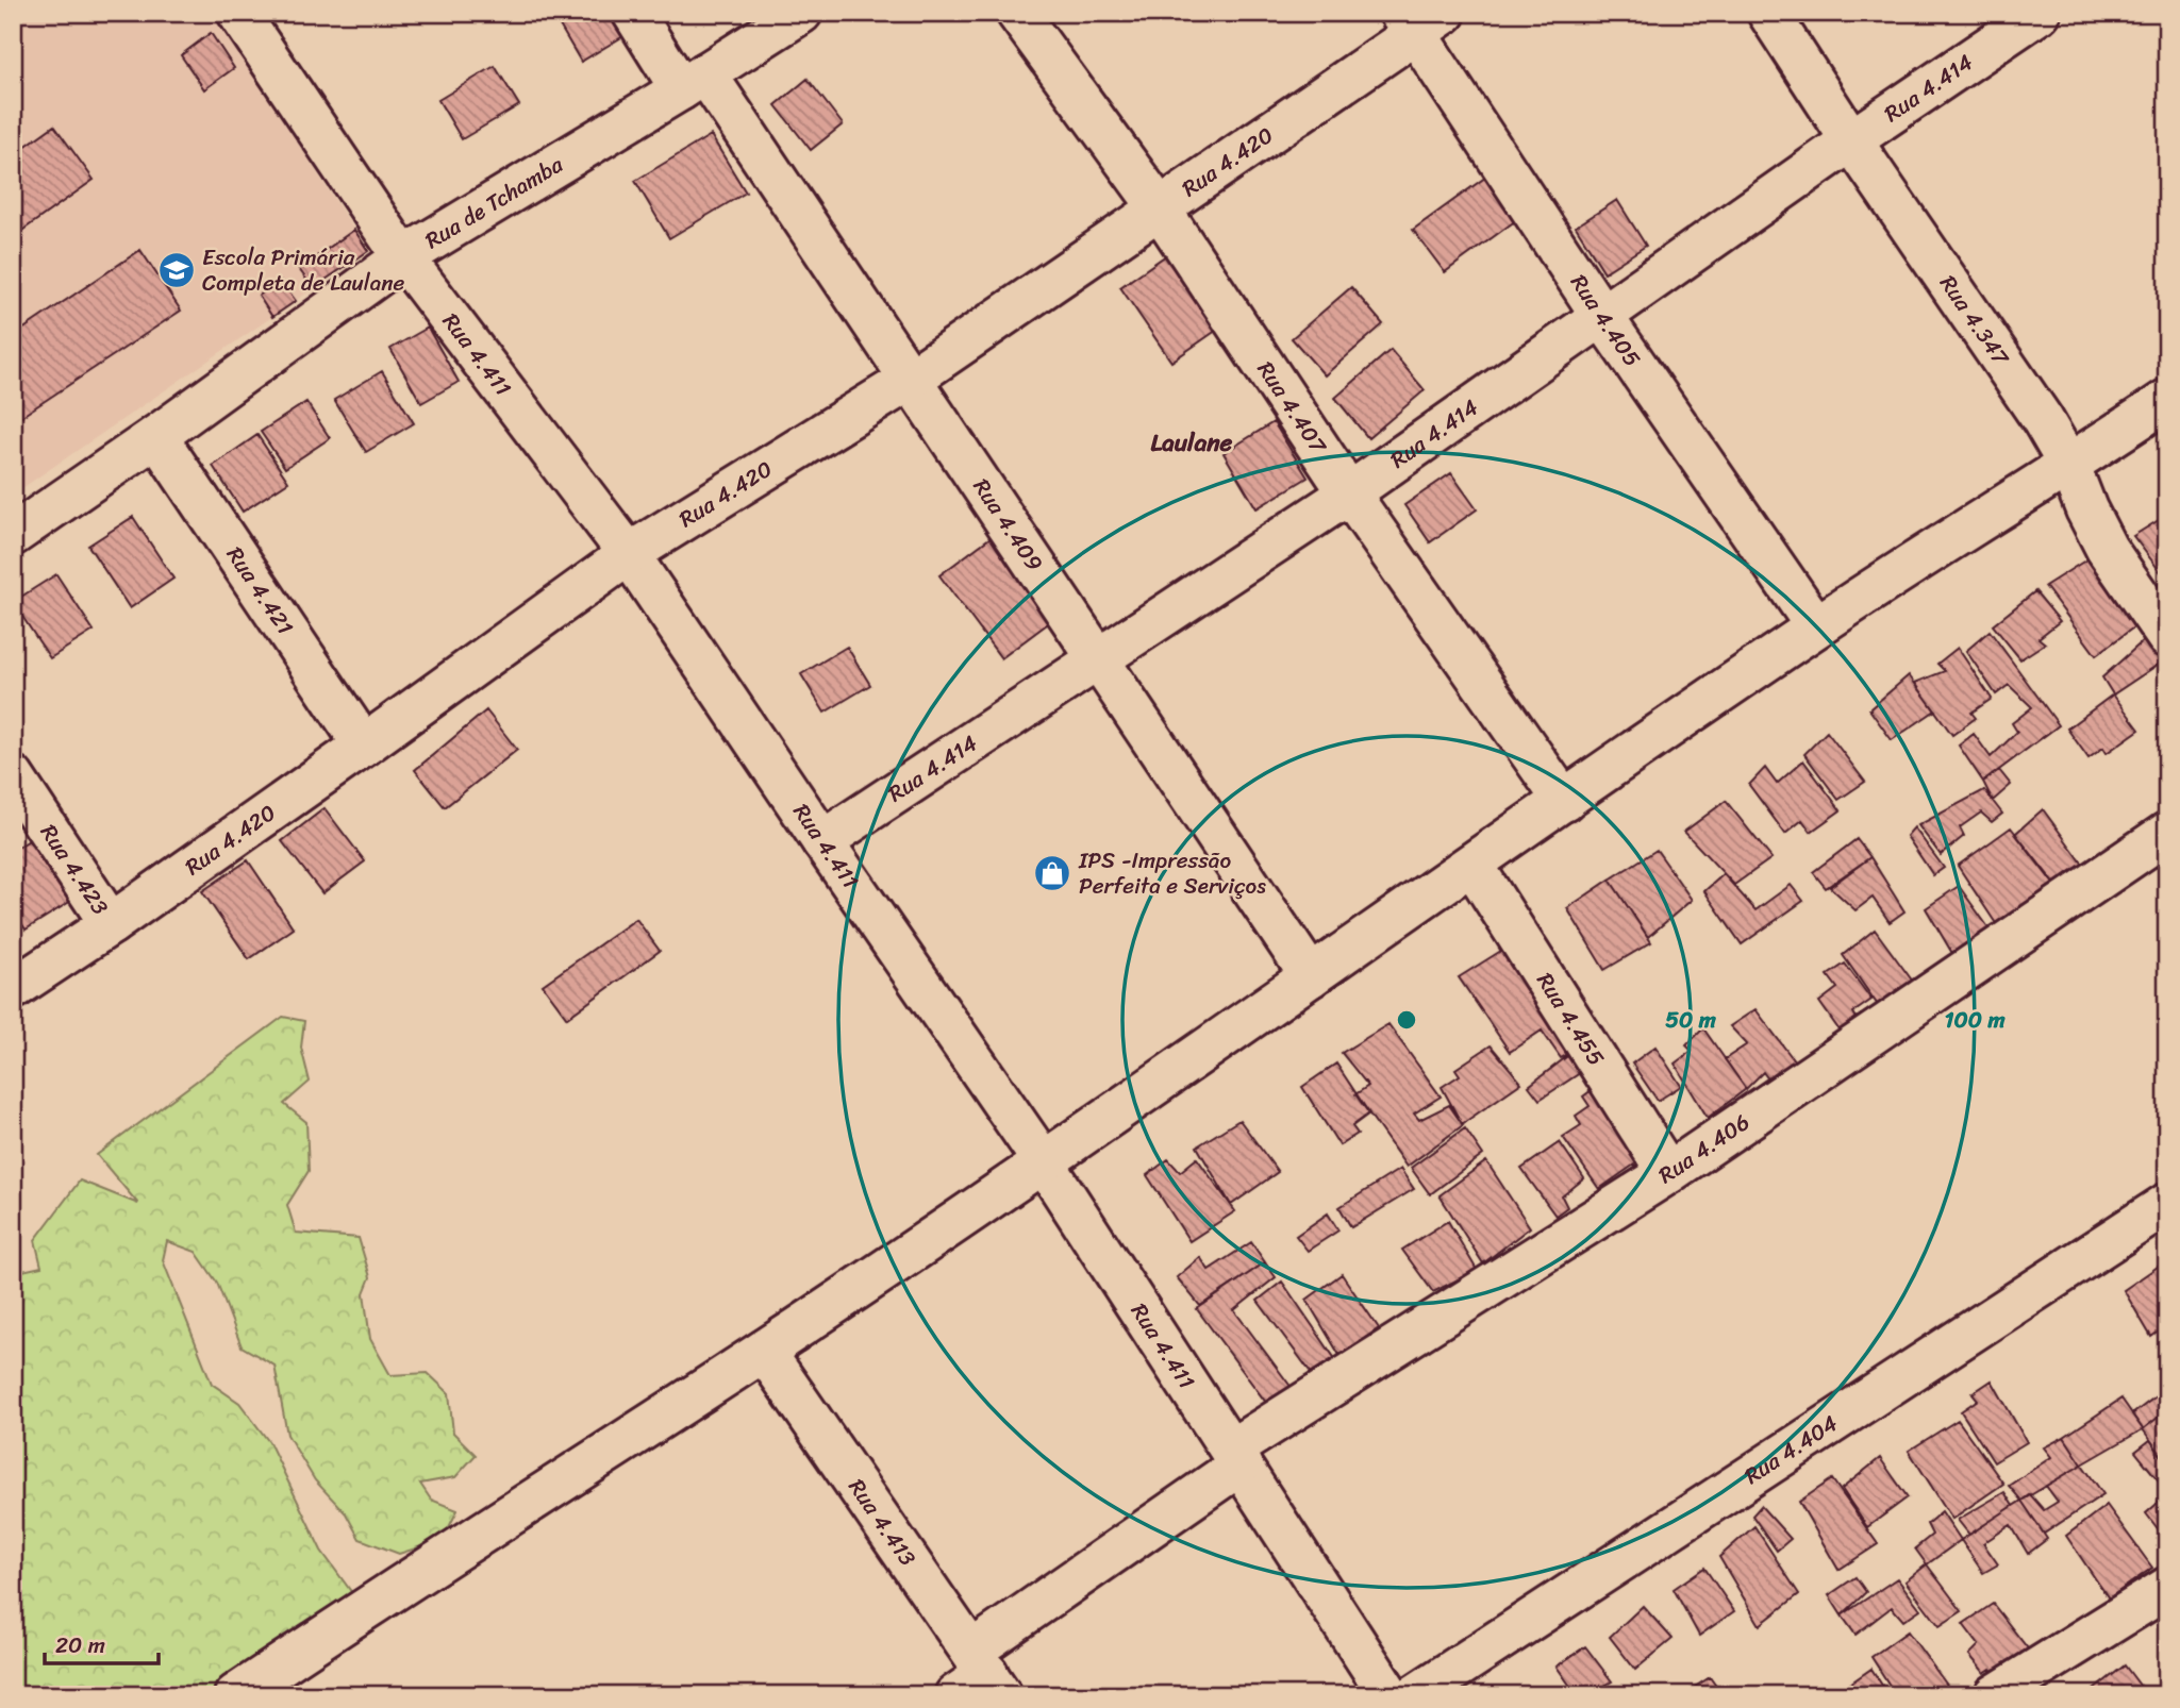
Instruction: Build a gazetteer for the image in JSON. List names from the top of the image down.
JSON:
{
  "streets": {
    "street": [
      "Rua 4.414",
      "Rua 4.420",
      "Rua de Tchamba",
      "Rua 4.405",
      "Rua 4.347",
      "Rua 4.411",
      "Rua 4.407",
      "Rua 4.409",
      "Rua 4.421",
      "Rua 4.423",
      "Rua 4.455",
      "Rua 4.406",
      "Rua 4.404",
      "Rua 4.413"
    ]
  },
  "crossings": [
    ["Rua 4.414", "Rua 4.405"],
    ["Rua 4.414", "Rua 4.347"],
    ["Rua 4.414", "Rua 4.411"],
    ["Rua 4.414", "Rua 4.407"],
    ["Rua 4.414", "Rua 4.409"],
    ["Rua 4.420", "Rua 4.405"],
    ["Rua 4.420", "Rua 4.411"],
    ["Rua 4.420", "Rua 4.407"],
    ["Rua 4.420", "Rua 4.409"],
    ["Rua 4.420", "Rua 4.421"],
    ["Rua 4.420", "Rua 4.423"],
    ["Rua de Tchamba", "Rua 4.411"],
    ["Rua de Tchamba", "Rua 4.409"],
    ["Rua de Tchamba", "Rua 4.421"],
    ["Rua 4.411", "Rua 4.406"],
    ["Rua 4.455", "Rua 4.406"],
    ["Rua 4.406", "Rua 4.413"]
  ],
  "districts": ["Laulane"],
  "places": {
    "school or university": ["Escola Primária Completa de Laulane"],
    "shop": ["IPS -Impressão Perfeita e Serviços"]
  },
  "scale_bar": "20 m",
  "rings": ["50 m", "100 m"]
}
